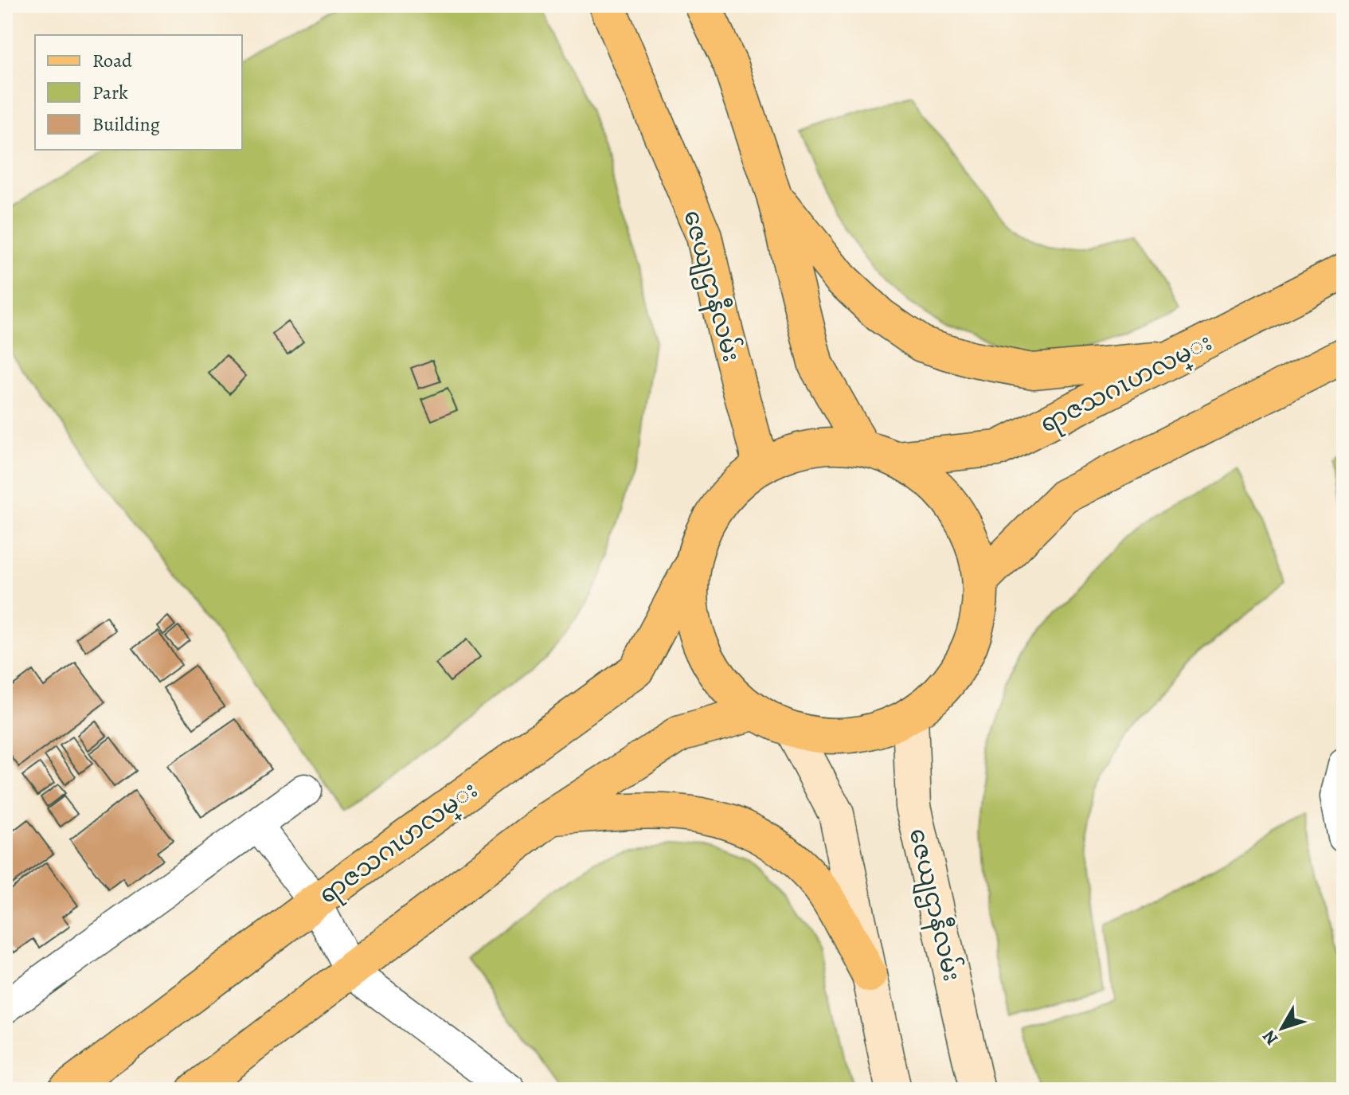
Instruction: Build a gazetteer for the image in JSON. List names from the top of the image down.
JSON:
{
  "streets": {
    "main road": ["ဇေယျဌာနီလမ်း", "ရာဇသဂၤဟလမ္း"]
  },
  "legend": ["Road", "Park", "Building"],
  "north": "bottom left"
}
